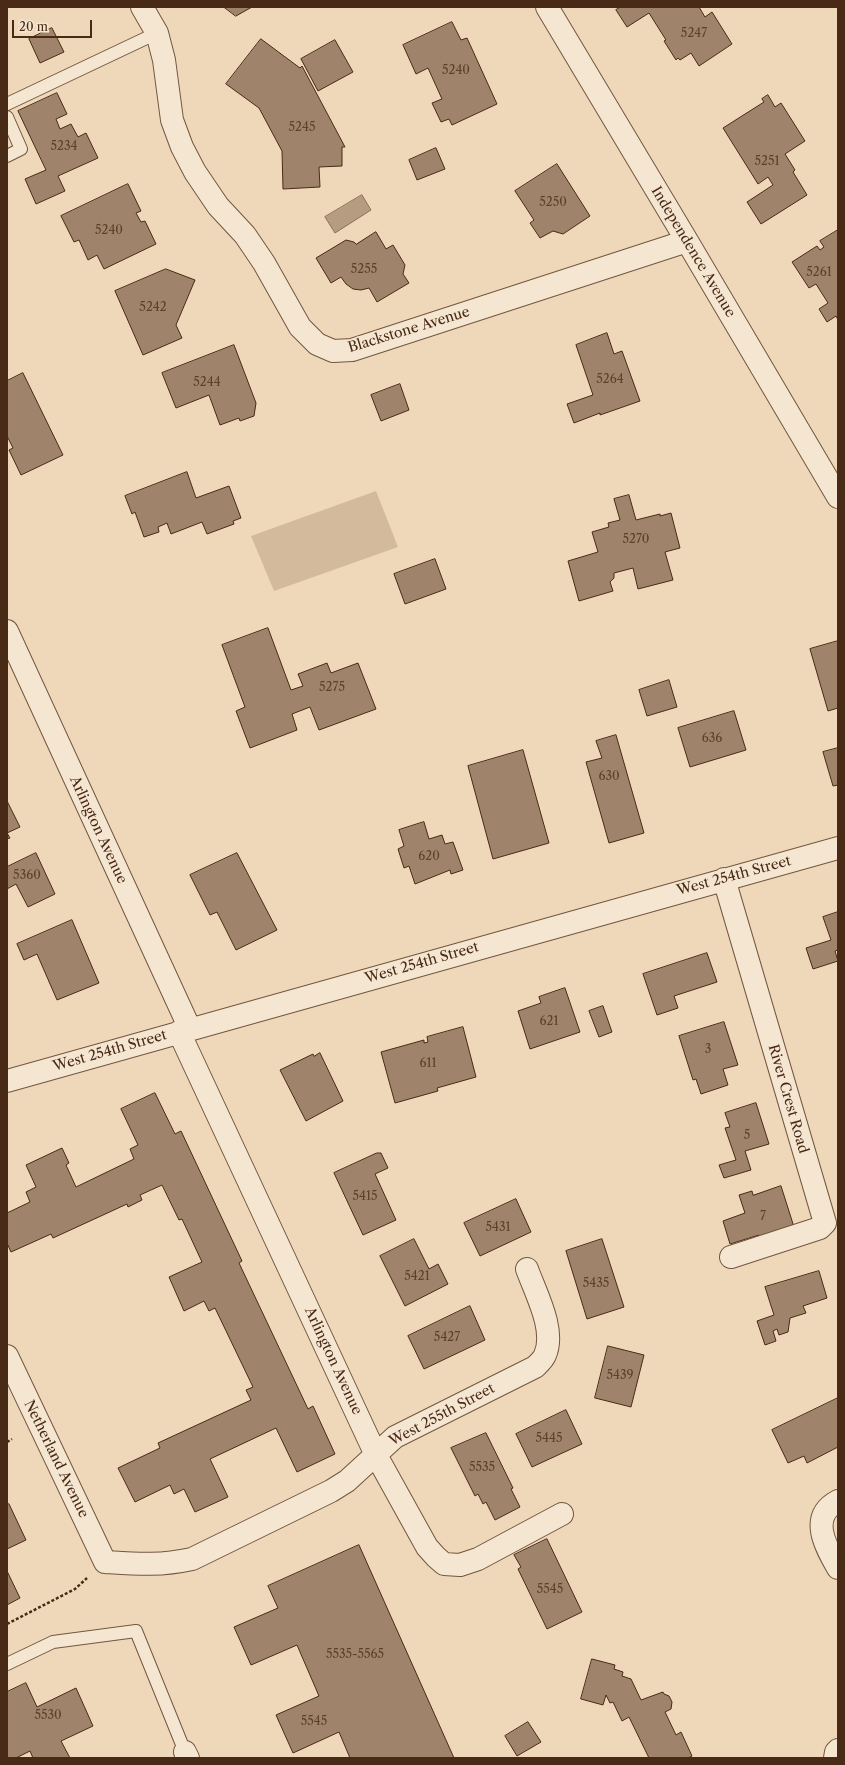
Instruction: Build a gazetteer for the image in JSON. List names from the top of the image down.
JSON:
{
  "streets": {
    "street": [
      "Independence Avenue",
      "Blackstone Avenue",
      "Arlington Avenue",
      "West 254th Street",
      "River Crest Road",
      "West 255th Street",
      "Netherland Avenue"
    ]
  },
  "crossings": [
    ["Independence Avenue", "Blackstone Avenue"],
    ["Arlington Avenue", "West 254th Street"],
    ["Arlington Avenue", "West 255th Street"],
    ["West 254th Street", "River Crest Road"],
    ["West 255th Street", "Netherland Avenue"]
  ],
  "house_numbers": [
    "5247",
    "5240",
    "5245",
    "5234",
    "5251",
    "5250",
    "5240",
    "5255",
    "5261",
    "5242",
    "5264",
    "5244",
    "5270",
    "5275",
    "636",
    "630",
    "620",
    "5360",
    "621",
    "3",
    "611",
    "5",
    "5415",
    "7",
    "5431",
    "5421",
    "5435",
    "5427",
    "5439",
    "5445",
    "5535",
    "5545",
    "5535-5565",
    "5530",
    "5545"
  ],
  "scale_bar": "20 m"
}
